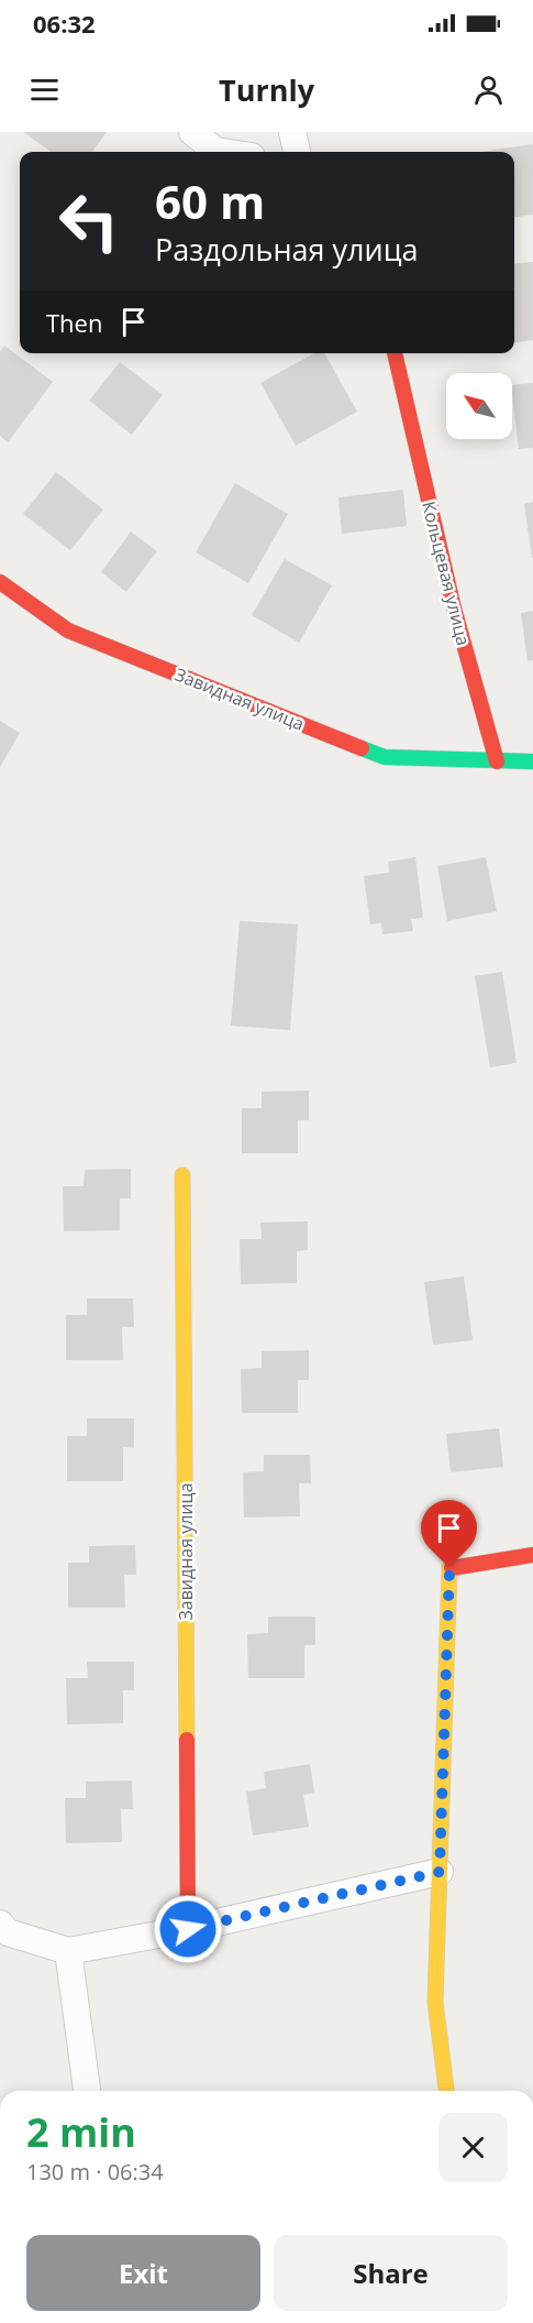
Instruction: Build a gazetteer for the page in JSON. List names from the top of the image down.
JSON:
{
  "streets": {
    "street": ["Кольцевая улица", "Завидная улица"]
  },
  "crossings": [
    ["Кольцевая улица", "Завидная улица"]
  ],
  "north": "top left",
  "page": {
    "status": "06:32",
    "header": "Turnly",
    "turn": ["60 m", "Раздольная улица"],
    "then": "Then",
    "heading": ["2 min", "130 m · 06:34"],
    "buttons": ["Exit", "Share"]
  }
}
